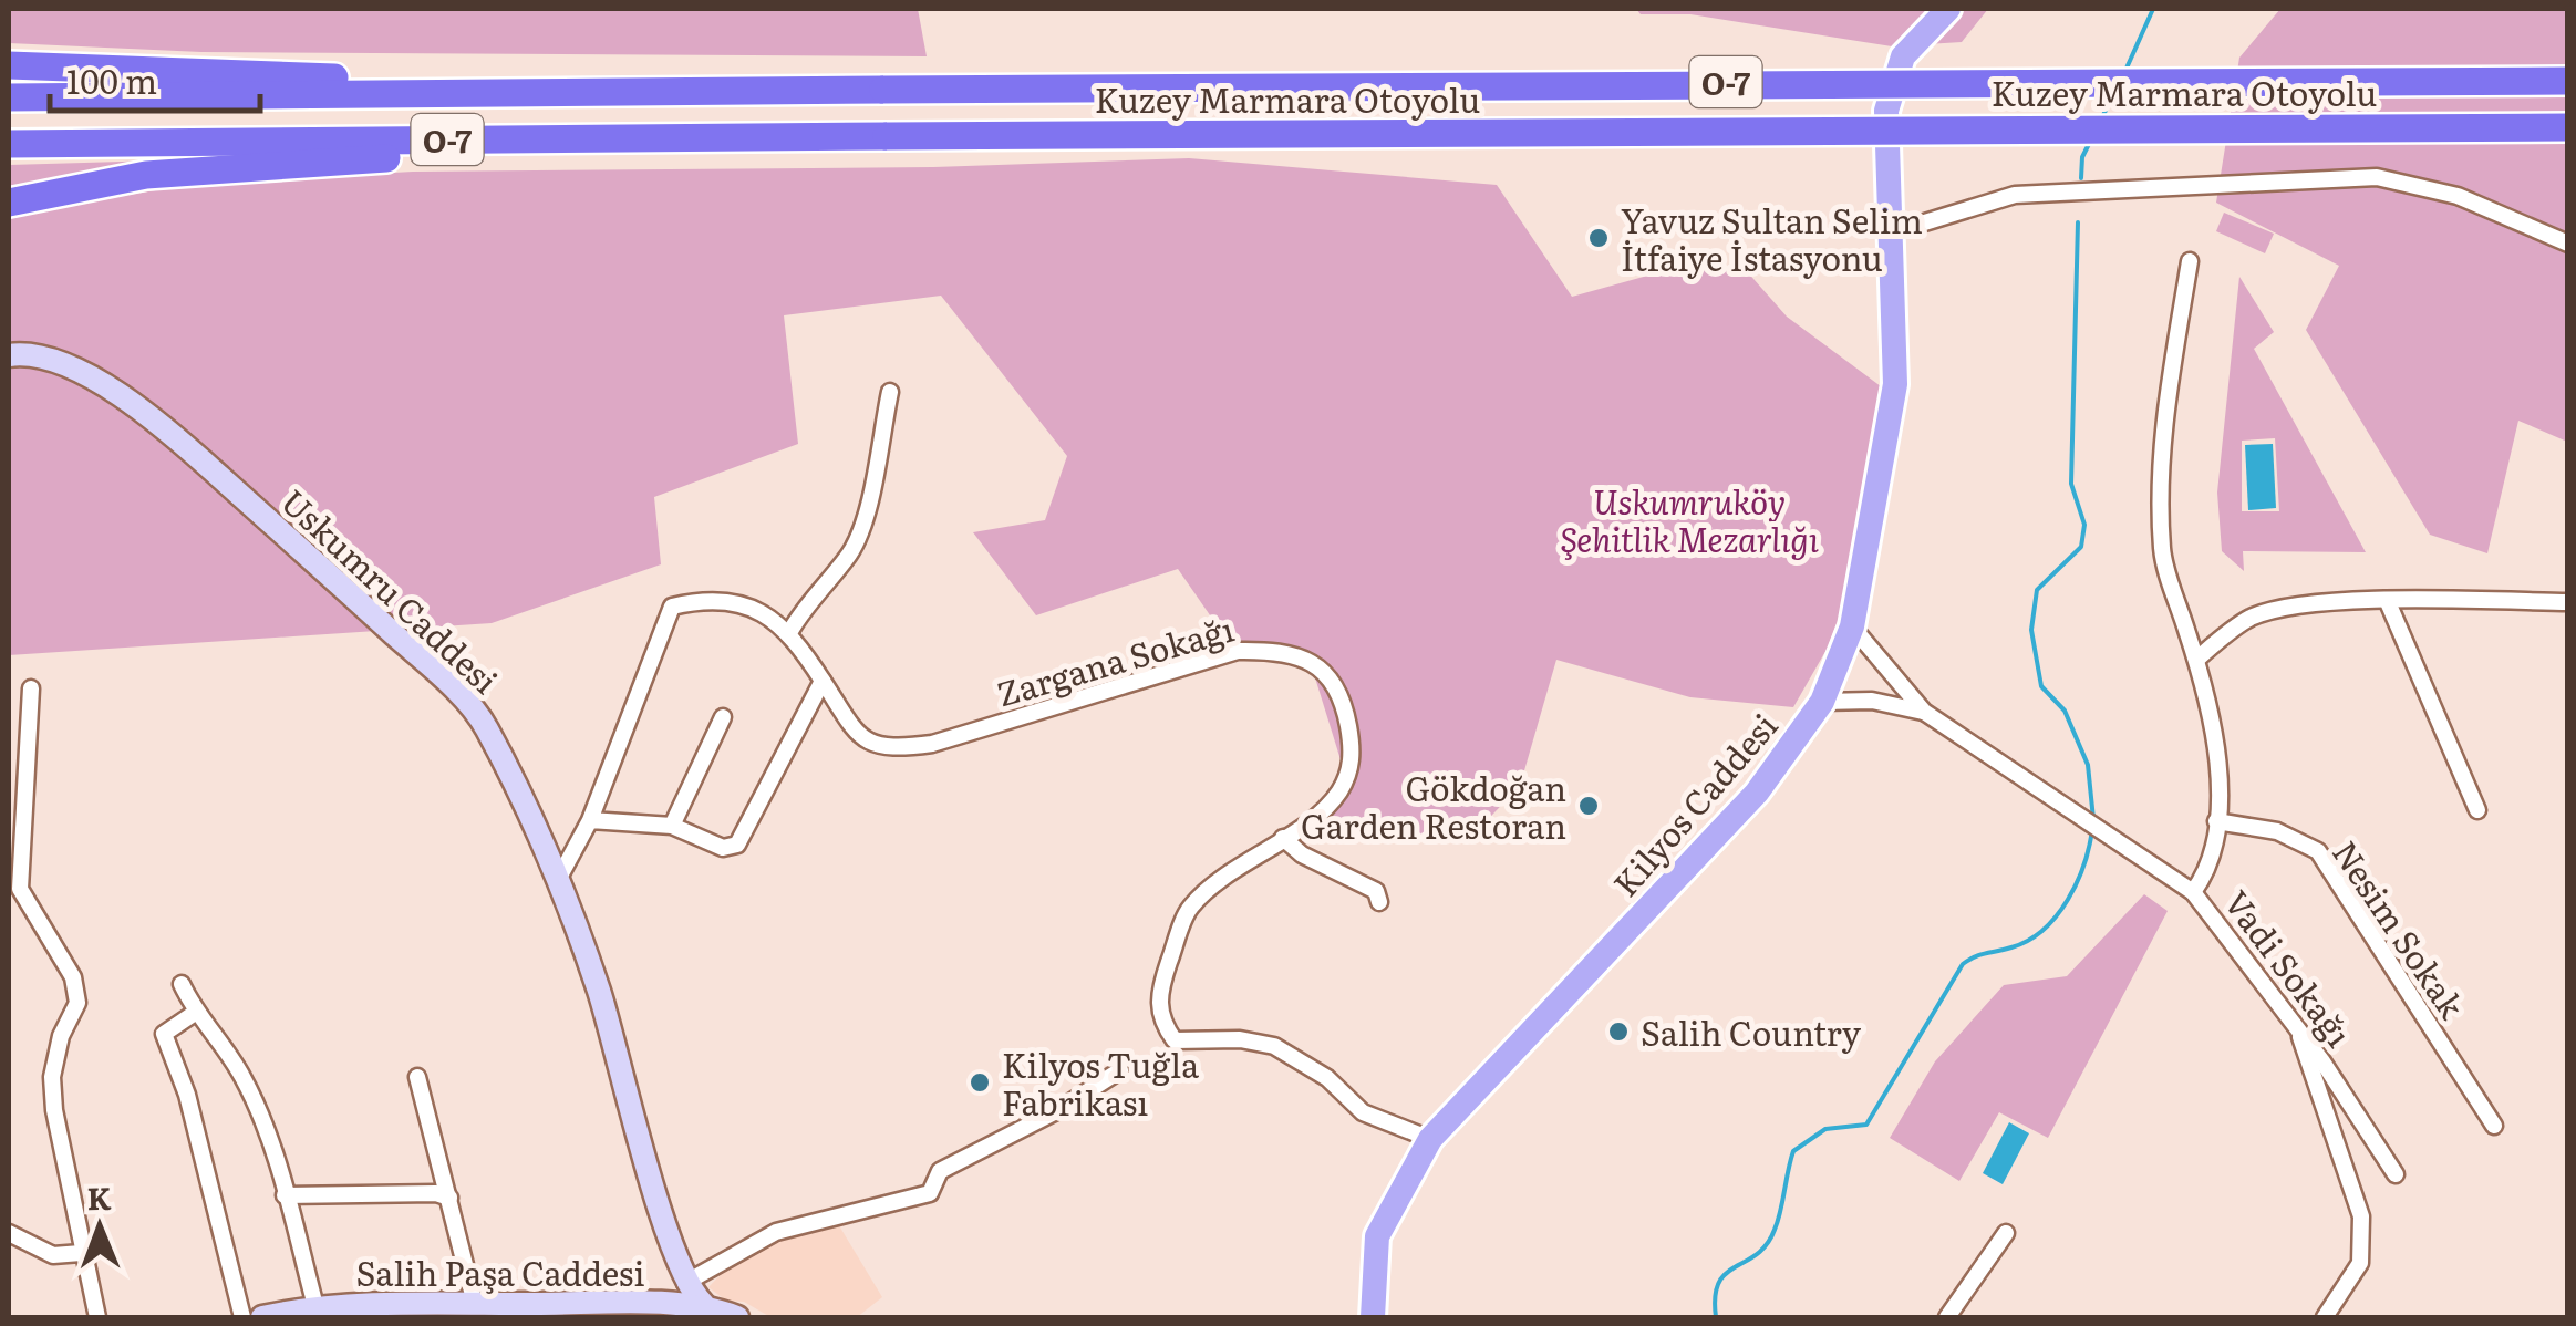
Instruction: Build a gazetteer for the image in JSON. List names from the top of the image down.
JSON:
{
  "streets": {
    "highway": ["O-7", "Kuzey Marmara Otoyolu"],
    "main road": ["Uskumru Caddesi", "Kilyos Caddesi", "Salih Paşa Caddesi"],
    "street": ["Zargana Sokağı", "Nesim Sokak", "Vadi Sokağı"]
  },
  "crossings": [
    ["Uskumru Caddesi", "Salih Paşa Caddesi"],
    ["Zargana Sokağı", "Kilyos Caddesi"]
  ],
  "parks": ["Uskumruköy Şehitlik Mezarlığı"],
  "places": [
    "Yavuz Sultan Selim İtfaiye İstasyonu",
    "Gökdoğan Garden Restoran",
    "Salih Country",
    "Kilyos Tuğla Fabrikası"
  ],
  "scale_bar": "100 m",
  "north": "top"
}
